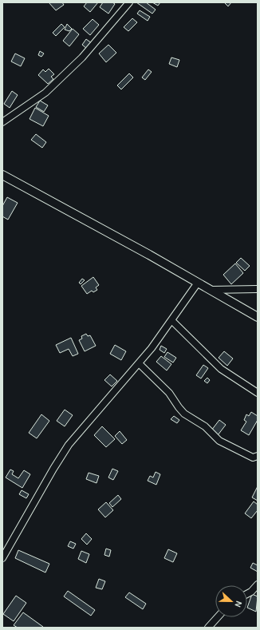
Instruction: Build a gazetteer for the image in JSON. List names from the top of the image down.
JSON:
{
  "north": "right"
}
